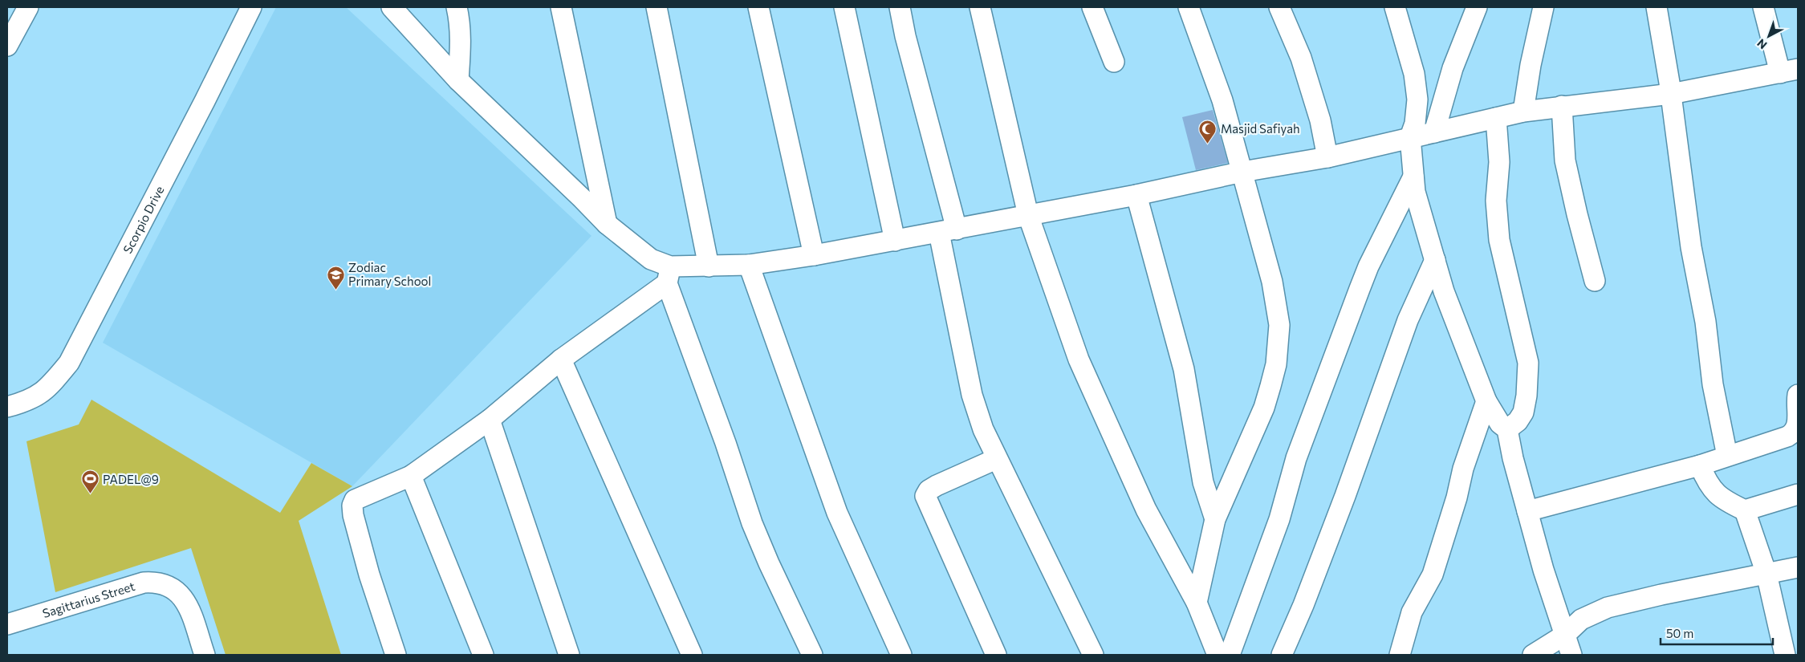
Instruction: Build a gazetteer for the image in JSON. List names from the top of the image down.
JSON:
{
  "streets": {
    "street": ["Scorpio Drive", "Sagittarius Street"]
  },
  "places": {
    "mosque": ["Masjid Safiyah"],
    "school or university": ["Zodiac Primary School"],
    "sports": ["PADEL@9"]
  },
  "scale_bar": "50 m",
  "north": "bottom left"
}
